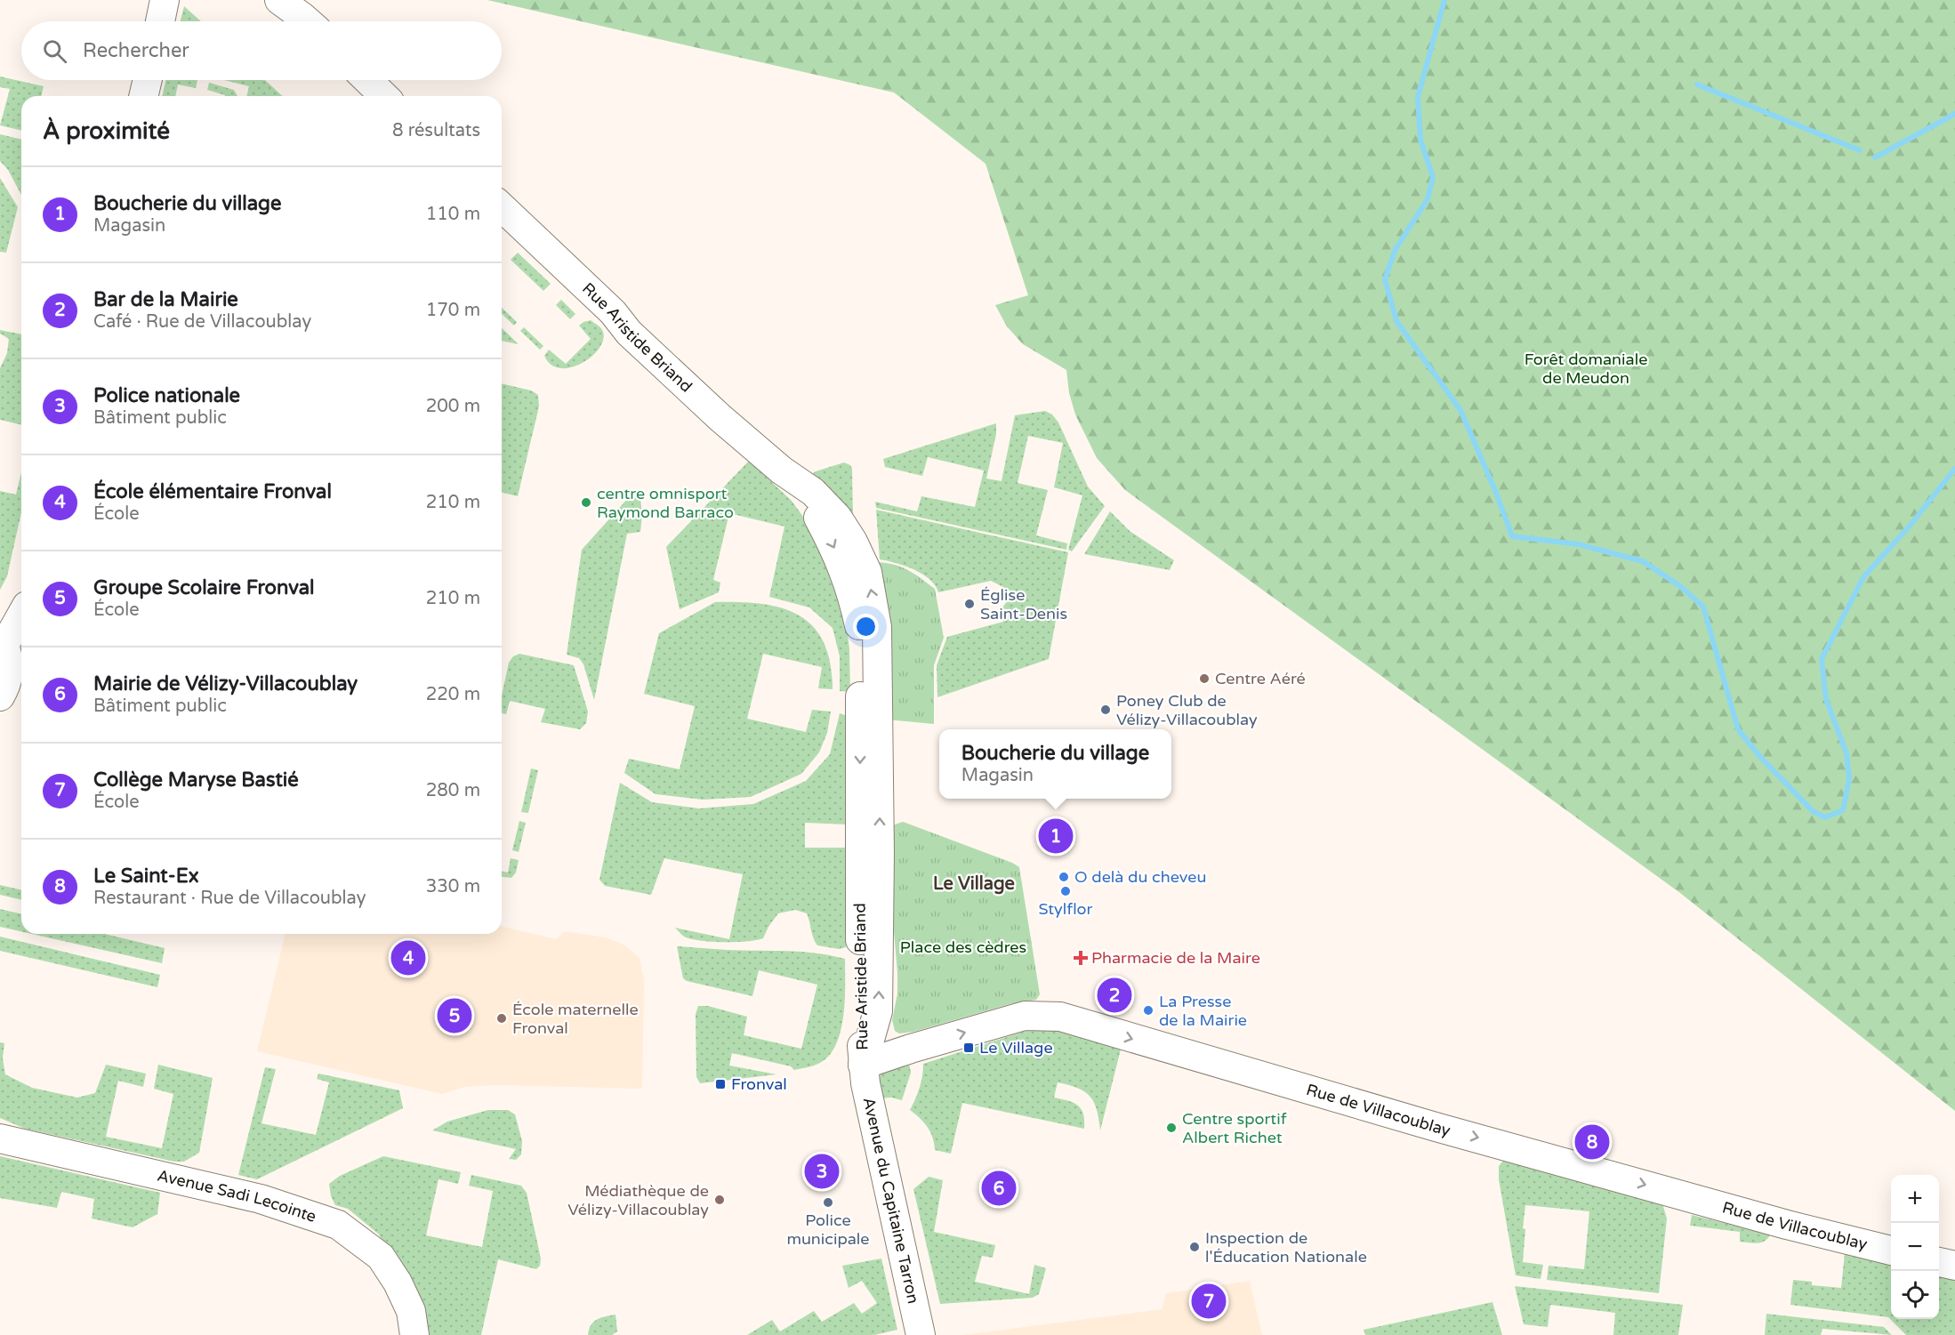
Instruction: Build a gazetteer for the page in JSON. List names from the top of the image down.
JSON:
{
  "streets": {
    "street": [
      "Rue Aristide Briand",
      "Rue de Villacoublay",
      "Avenue Sadi Lecointe",
      "Avenue du Capitaine Tarron"
    ]
  },
  "crossings": [
    ["Rue Aristide Briand", "Rue de Villacoublay"],
    ["Rue Aristide Briand", "Avenue du Capitaine Tarron"],
    ["Rue de Villacoublay", "Avenue du Capitaine Tarron"]
  ],
  "one_way": ["Rue de Villacoublay"],
  "districts": ["Le Village"],
  "parks": ["Forêt domaniale de Meudon", "Place des cèdres"],
  "places": {
    "other": [
      "centre omnisport Raymond Barraco",
      "Église Saint-Denis",
      "Centre Aéré",
      "Poney Club de Vélizy-Villacoublay",
      "O delà du cheveu",
      "Stylflor",
      "La Presse de la Mairie",
      "École maternelle Fronval",
      "Centre sportif Albert Richet",
      "Médiathèque de Vélizy-Villacoublay",
      "Police municipale",
      "Inspection de l'Éducation Nationale"
    ],
    "health": ["Pharmacie de la Maire"],
    "transit": ["Le Village", "Fronval"]
  },
  "page": {
    "search": "Rechercher",
    "heading": ["À proximité", "8 résultats"],
    "list": [
      {
        "mark": "1",
        "name": "Boucherie du village",
        "note": "Magasin",
        "value": "110 m"
      },
      {
        "mark": "2",
        "name": "Bar de la Mairie",
        "note": "Café · Rue de Villacoublay",
        "value": "170 m"
      },
      {
        "mark": "3",
        "name": "Police nationale",
        "note": "Bâtiment public",
        "value": "200 m"
      },
      {
        "mark": "4",
        "name": "École élémentaire Fronval",
        "note": "École",
        "value": "210 m"
      },
      {
        "mark": "5",
        "name": "Groupe Scolaire Fronval",
        "note": "École",
        "value": "210 m"
      },
      {
        "mark": "6",
        "name": "Mairie de Vélizy-Villacoublay",
        "note": "Bâtiment public",
        "value": "220 m"
      },
      {
        "mark": "7",
        "name": "Collège Maryse Bastié",
        "note": "École",
        "value": "280 m"
      },
      {
        "mark": "8",
        "name": "Le Saint-Ex",
        "note": "Restaurant · Rue de Villacoublay",
        "value": "330 m"
      }
    ],
    "popup": ["Boucherie du village", "Magasin"],
    "pins": [
      "1",
      "4",
      "2",
      "5",
      "8",
      "3",
      "6",
      "7"
    ],
    "map_buttons": ["+", "−"]
  }
}
